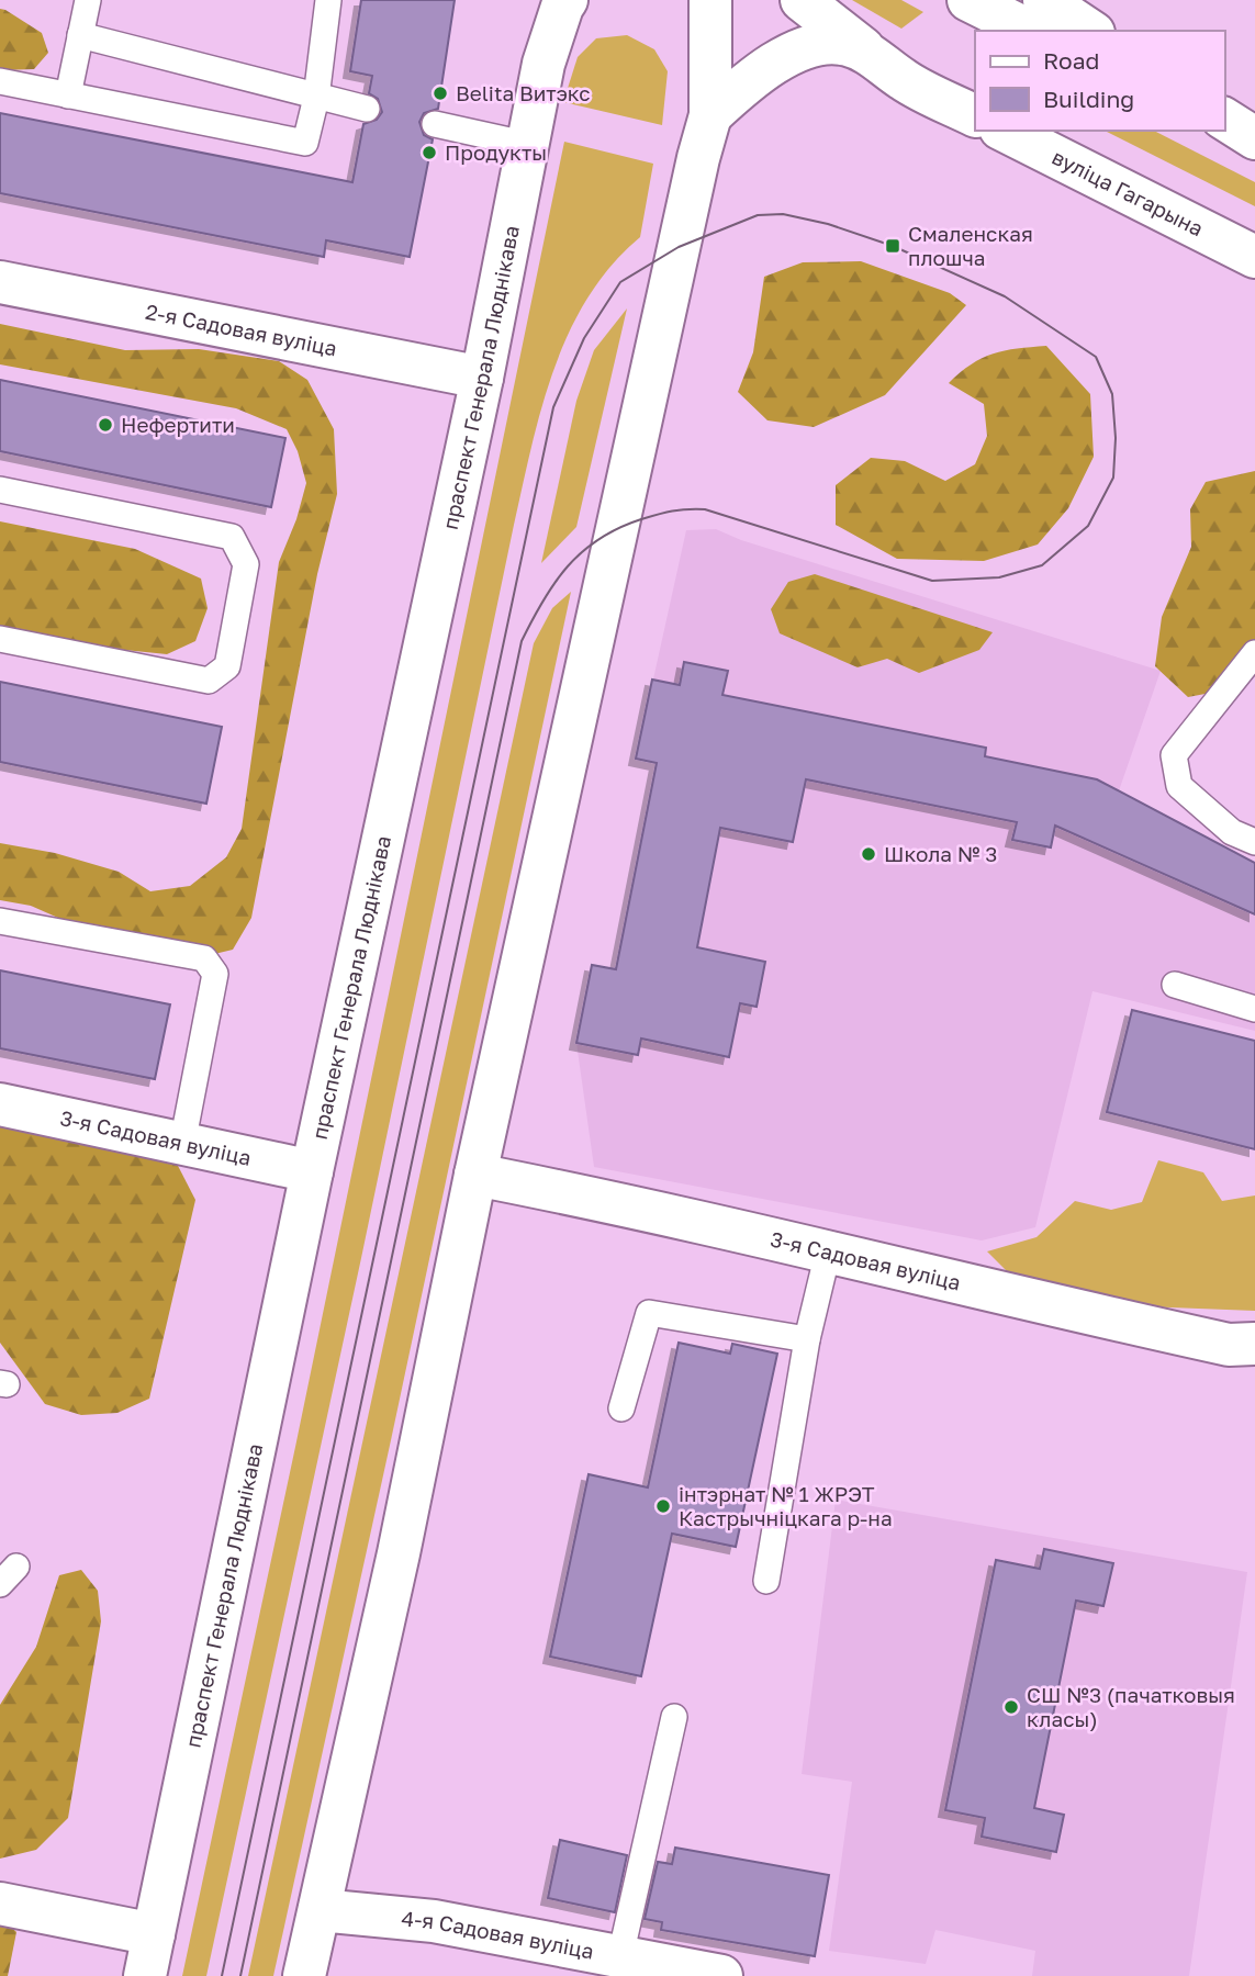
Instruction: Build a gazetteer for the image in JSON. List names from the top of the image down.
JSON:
{
  "streets": {
    "main road": [
      "вуліца Гагарына",
      "2-я Садовая вуліца",
      "праспект Генерала Люднікава",
      "3-я Садовая вуліца",
      "4-я Садовая вуліца"
    ]
  },
  "crossings": [
    ["2-я Садовая вуліца", "праспект Генерала Люднікава"],
    ["праспект Генерала Люднікава", "3-я Садовая вуліца"]
  ],
  "places": {
    "other": [
      "Belita Витэкс",
      "Продукты",
      "Нефертити",
      "Школа № 3",
      "інтэрнат № 1 ЖРЭТ Кастрычніцкага р-на",
      "СШ №3 (пачатковыя класы)"
    ],
    "transit": ["Смаленская плошча"]
  },
  "legend": ["Road", "Building"]
}
